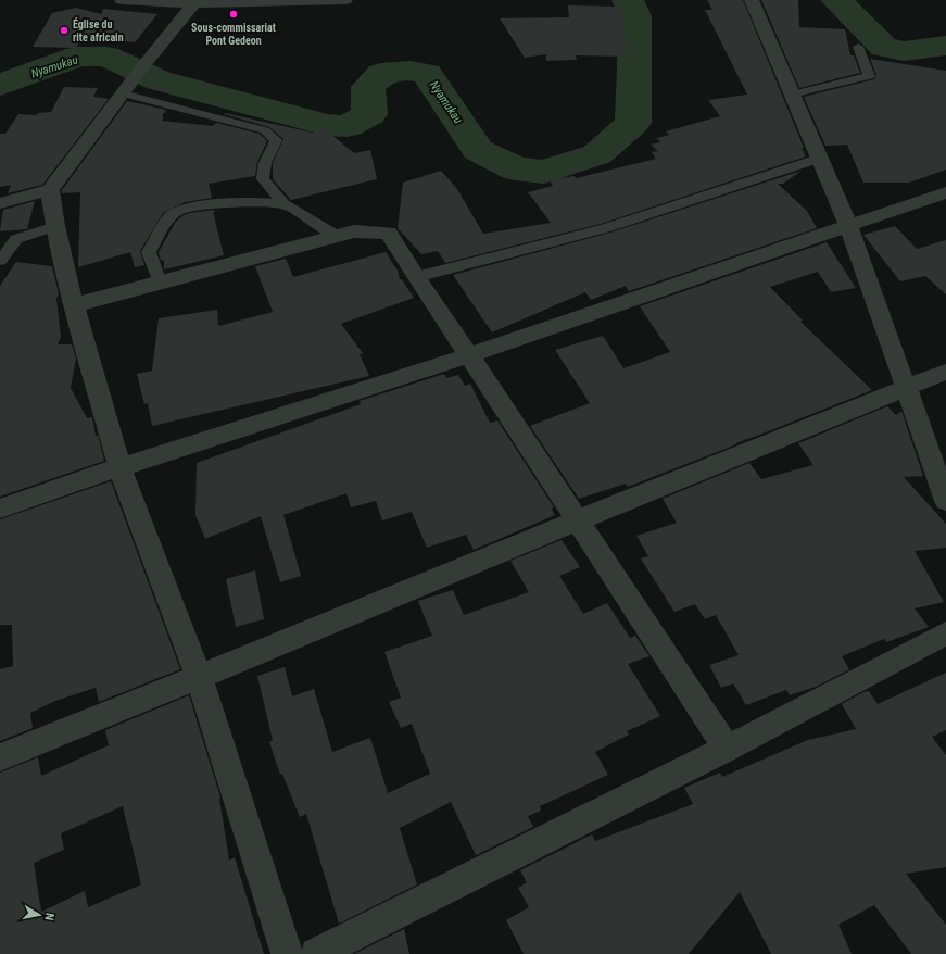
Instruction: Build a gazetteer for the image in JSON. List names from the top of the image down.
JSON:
{
  "water": ["Nyamukau"],
  "places": ["Sous-commissariat Pont Gedeon", "Église du rite africain"],
  "north": "right"
}
